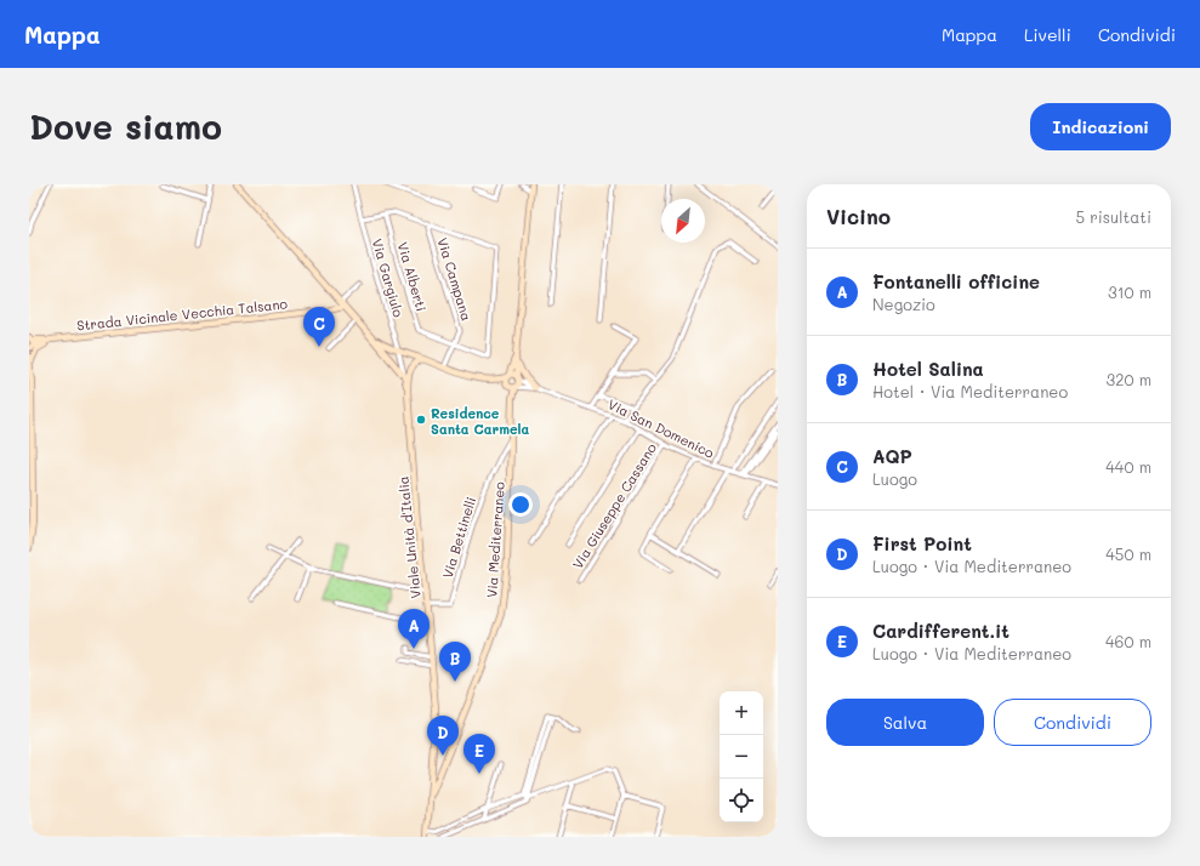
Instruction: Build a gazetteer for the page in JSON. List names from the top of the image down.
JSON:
{
  "streets": {
    "main road": ["Strada Vicinale Vecchia Talsano", "Viale Unità d'Italia", "Via Mediterraneo"],
    "street": [
      "Via Alberti",
      "Via Gargiulo",
      "Via Campana",
      "Via San Domenico",
      "Via Giuseppe Cassano",
      "Via Bettinelli"
    ]
  },
  "crossings": [
    ["Via Alberti", "Via Campana"],
    ["Via San Domenico", "Via Giuseppe Cassano"],
    ["Via San Domenico", "Via Mediterraneo"],
    ["Viale Unità d'Italia", "Via Bettinelli"],
    ["Viale Unità d'Italia", "Via Mediterraneo"],
    ["Via Bettinelli", "Via Mediterraneo"]
  ],
  "places": ["Residence Santa Carmela"],
  "north": "bottom left",
  "page": {
    "header": "Mappa",
    "nav": ["Mappa", "Livelli", "Condividi"],
    "buttons": [
      "Indicazioni",
      ["Salva", "Condividi"]
    ],
    "title": "Dove siamo",
    "heading": ["Vicino", "5 risultati"],
    "list": [
      {
        "mark": "A",
        "name": "Fontanelli officine",
        "note": "Negozio",
        "value": "310 m"
      },
      {
        "mark": "B",
        "name": "Hotel Salina",
        "note": "Hotel · Via Mediterraneo",
        "value": "320 m"
      },
      {
        "mark": "C",
        "name": "AQP",
        "note": "Luogo",
        "value": "440 m"
      },
      {
        "mark": "D",
        "name": "First Point",
        "note": "Luogo · Via Mediterraneo",
        "value": "450 m"
      },
      {
        "mark": "E",
        "name": "Cardifferent.it",
        "note": "Luogo · Via Mediterraneo",
        "value": "460 m"
      }
    ],
    "pins": [
      "C",
      "A",
      "B",
      "D",
      "E"
    ],
    "map_buttons": ["+", "−"]
  }
}
